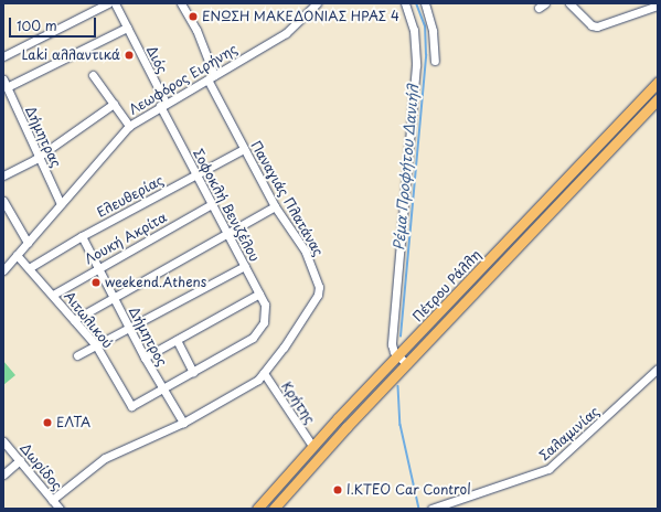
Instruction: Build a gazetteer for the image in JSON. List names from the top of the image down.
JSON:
{
  "streets": {
    "main road": ["Πέτρου Ράλλη"],
    "street": [
      "Διός",
      "Λεωφόρος Ειρήνης",
      "Δήμητρας",
      "Ελευθερίας",
      "Παναγιάς Πλατάνας",
      "Σοφοκλή Βενιζέλου",
      "Λουκή Ακρίτα",
      "Αιτωλικού",
      "Δήμητρος",
      "Κρήτης",
      "Σαλαμινίας",
      "Δωρίδος"
    ]
  },
  "crossings": [
    ["Διός", "Λεωφόρος Ειρήνης"],
    ["Διός", "Σοφοκλή Βενιζέλου"],
    ["Λεωφόρος Ειρήνης", "Δήμητρας"],
    ["Λεωφόρος Ειρήνης", "Παναγιάς Πλατάνας"],
    ["Λεωφόρος Ειρήνης", "Σοφοκλή Βενιζέλου"],
    ["Λεωφόρος Ειρήνης", "Αιτωλικού"],
    ["Ελευθερίας", "Παναγιάς Πλατάνας"],
    ["Ελευθερίας", "Σοφοκλή Βενιζέλου"],
    ["Ελευθερίας", "Αιτωλικού"],
    ["Ελευθερίας", "Δήμητρος"],
    ["Παναγιάς Πλατάνας", "Δήμητρος"],
    ["Παναγιάς Πλατάνας", "Κρήτης"],
    ["Παναγιάς Πλατάνας", "Δωρίδος"],
    ["Σοφοκλή Βενιζέλου", "Λουκή Ακρίτα"],
    ["Λουκή Ακρίτα", "Αιτωλικού"],
    ["Λουκή Ακρίτα", "Δήμητρος"],
    ["Πέτρου Ράλλη", "Κρήτης"],
    ["Αιτωλικού", "Δήμητρος"]
  ],
  "water": ["Ρέμα Προφήτου Δανιήλ"],
  "places": [
    "ΕΝΩΣΗ ΜΑΚΕΔΟΝΙΑΣ ΗΡΑΣ 4",
    "Laki αλλαντικά",
    "weekend.Athens",
    "ΕΛΤΑ",
    "Ι.ΚΤΕΟ Car Control"
  ],
  "scale_bar": "100 m"
}
